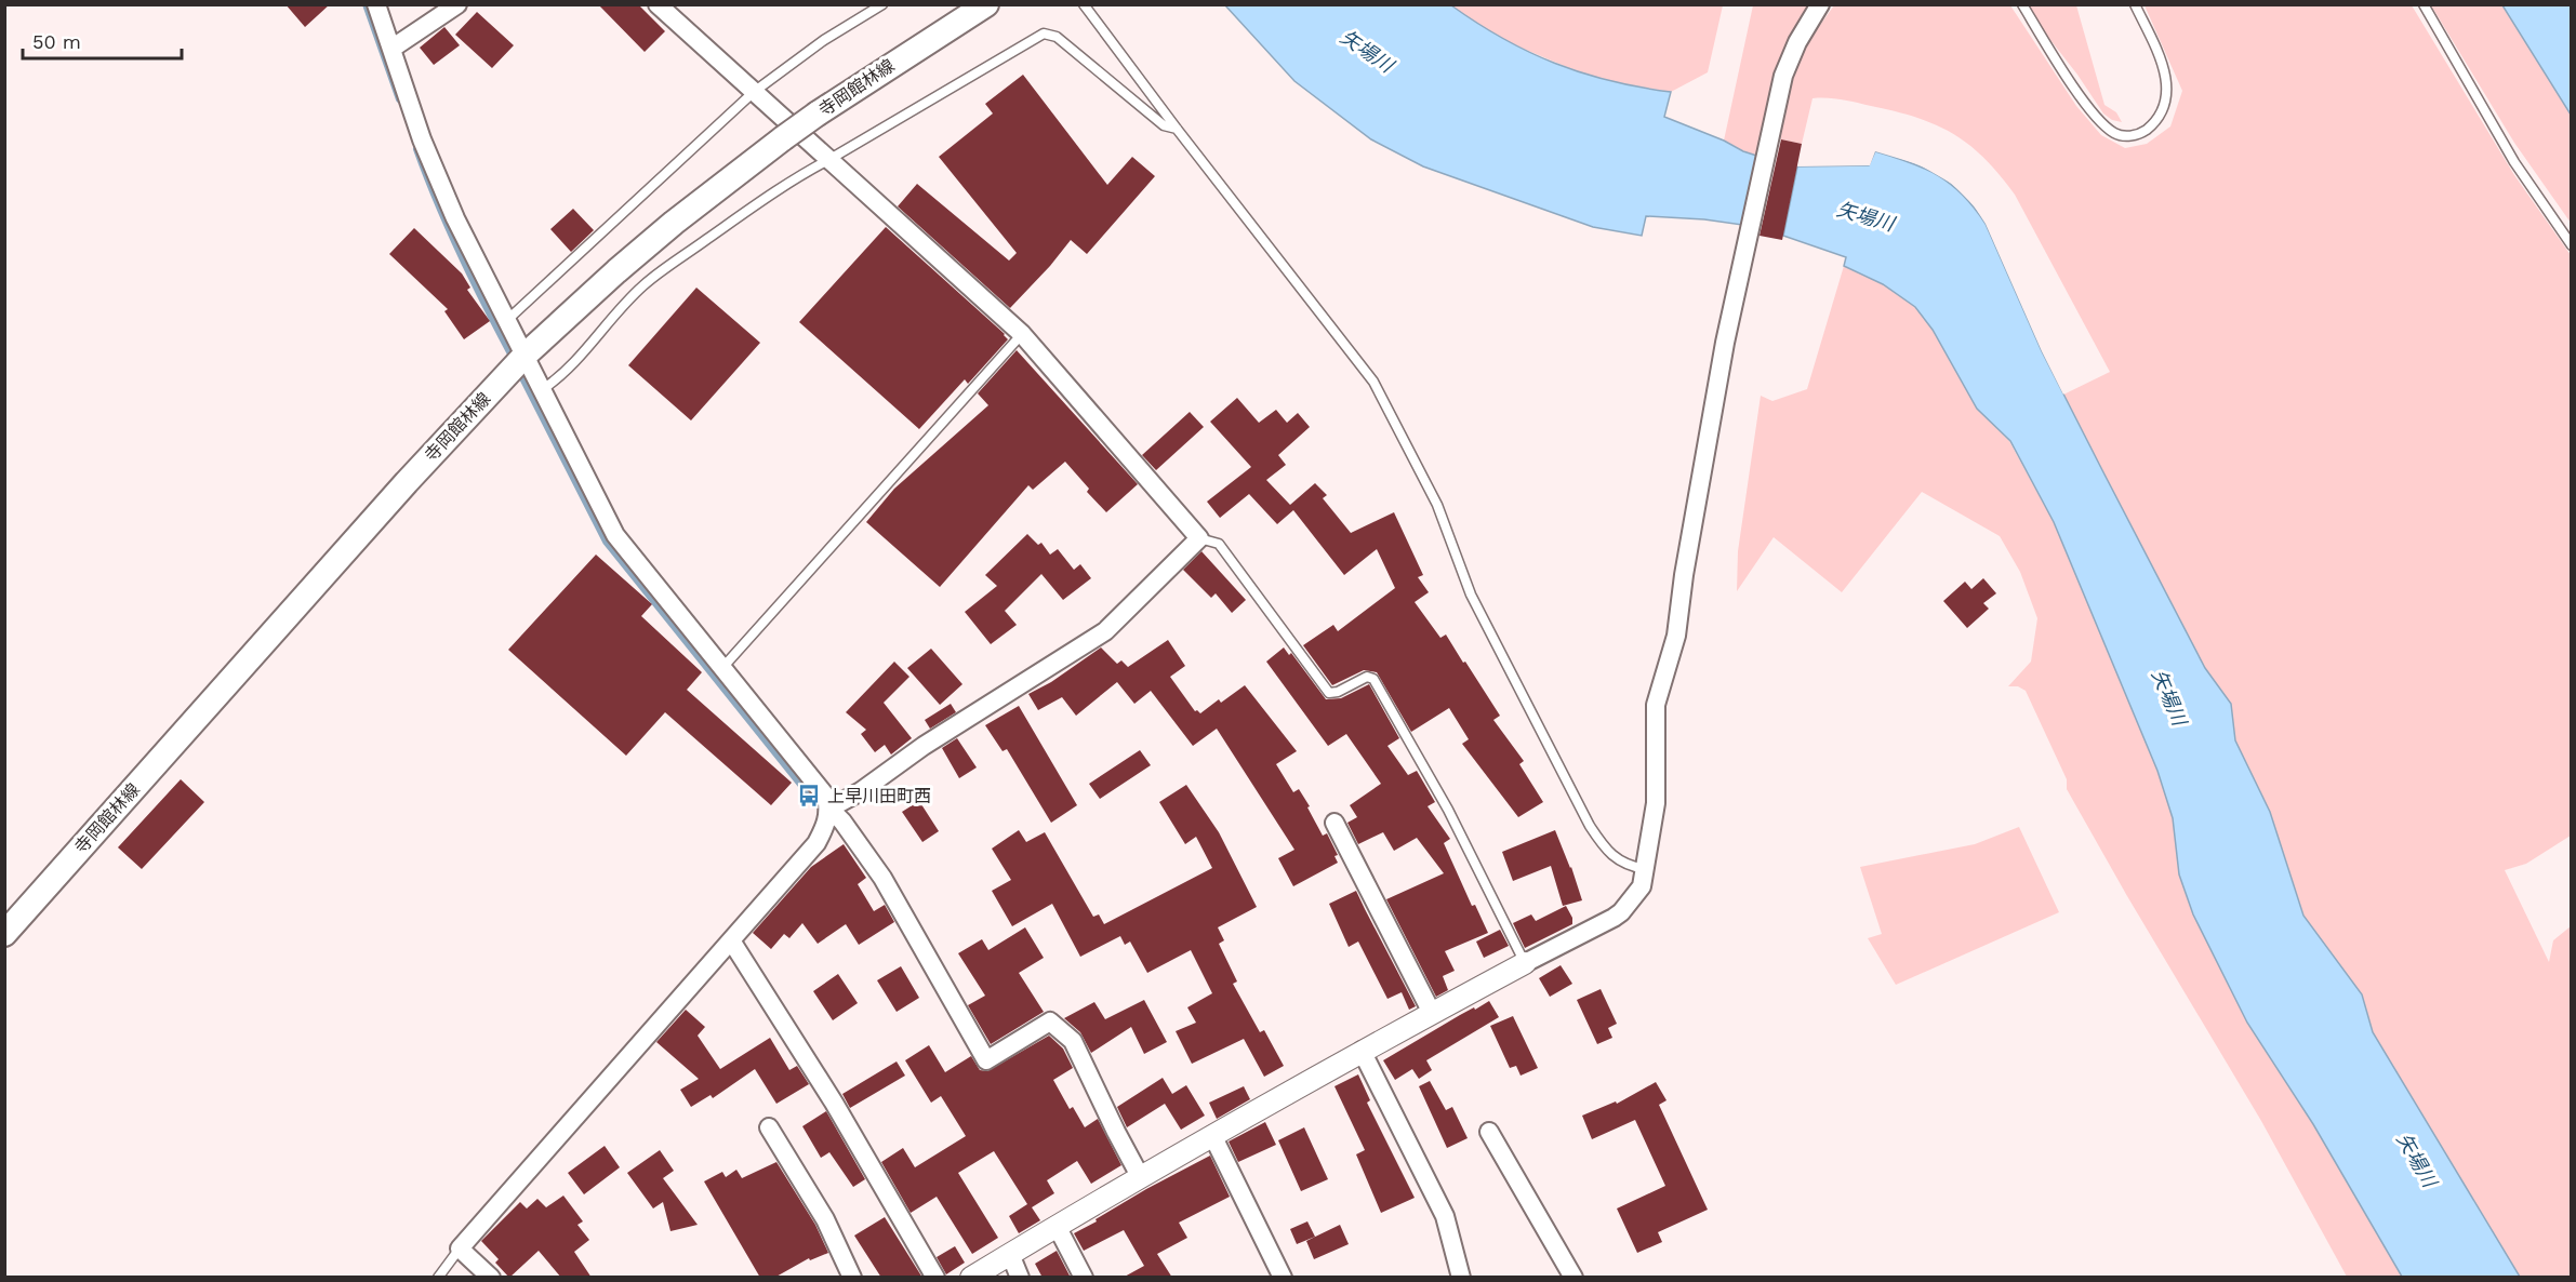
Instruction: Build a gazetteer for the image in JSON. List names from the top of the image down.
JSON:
{
  "streets": {
    "main road": ["寺岡館林線"]
  },
  "water": ["矢場川"],
  "places": {
    "bus stop": ["上早川田町西"]
  },
  "scale_bar": "50 m"
}
